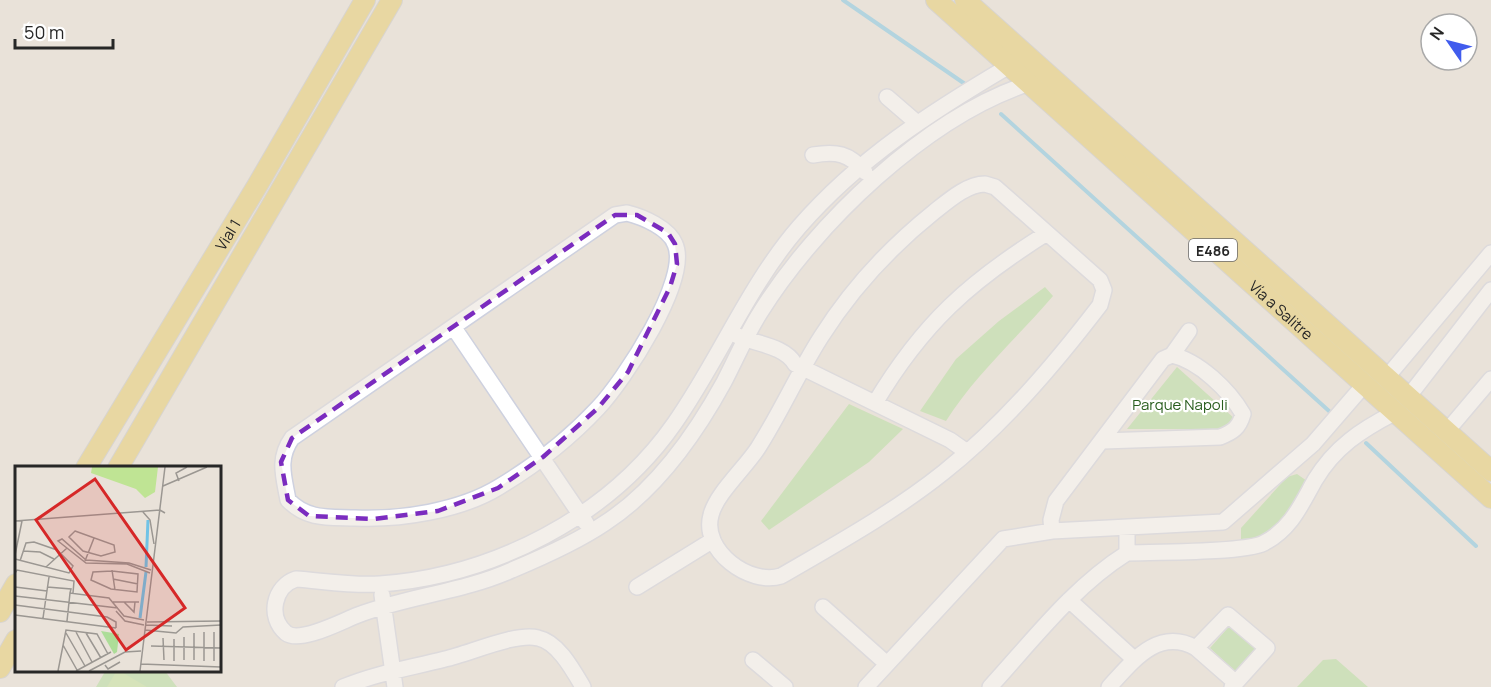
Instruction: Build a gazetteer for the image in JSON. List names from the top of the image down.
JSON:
{
  "streets": {
    "main road": ["Vial 1", "E486", "Vía a Salitre"]
  },
  "parks": ["Parque Napoli"],
  "scale_bar": "50 m",
  "north": "top left"
}
